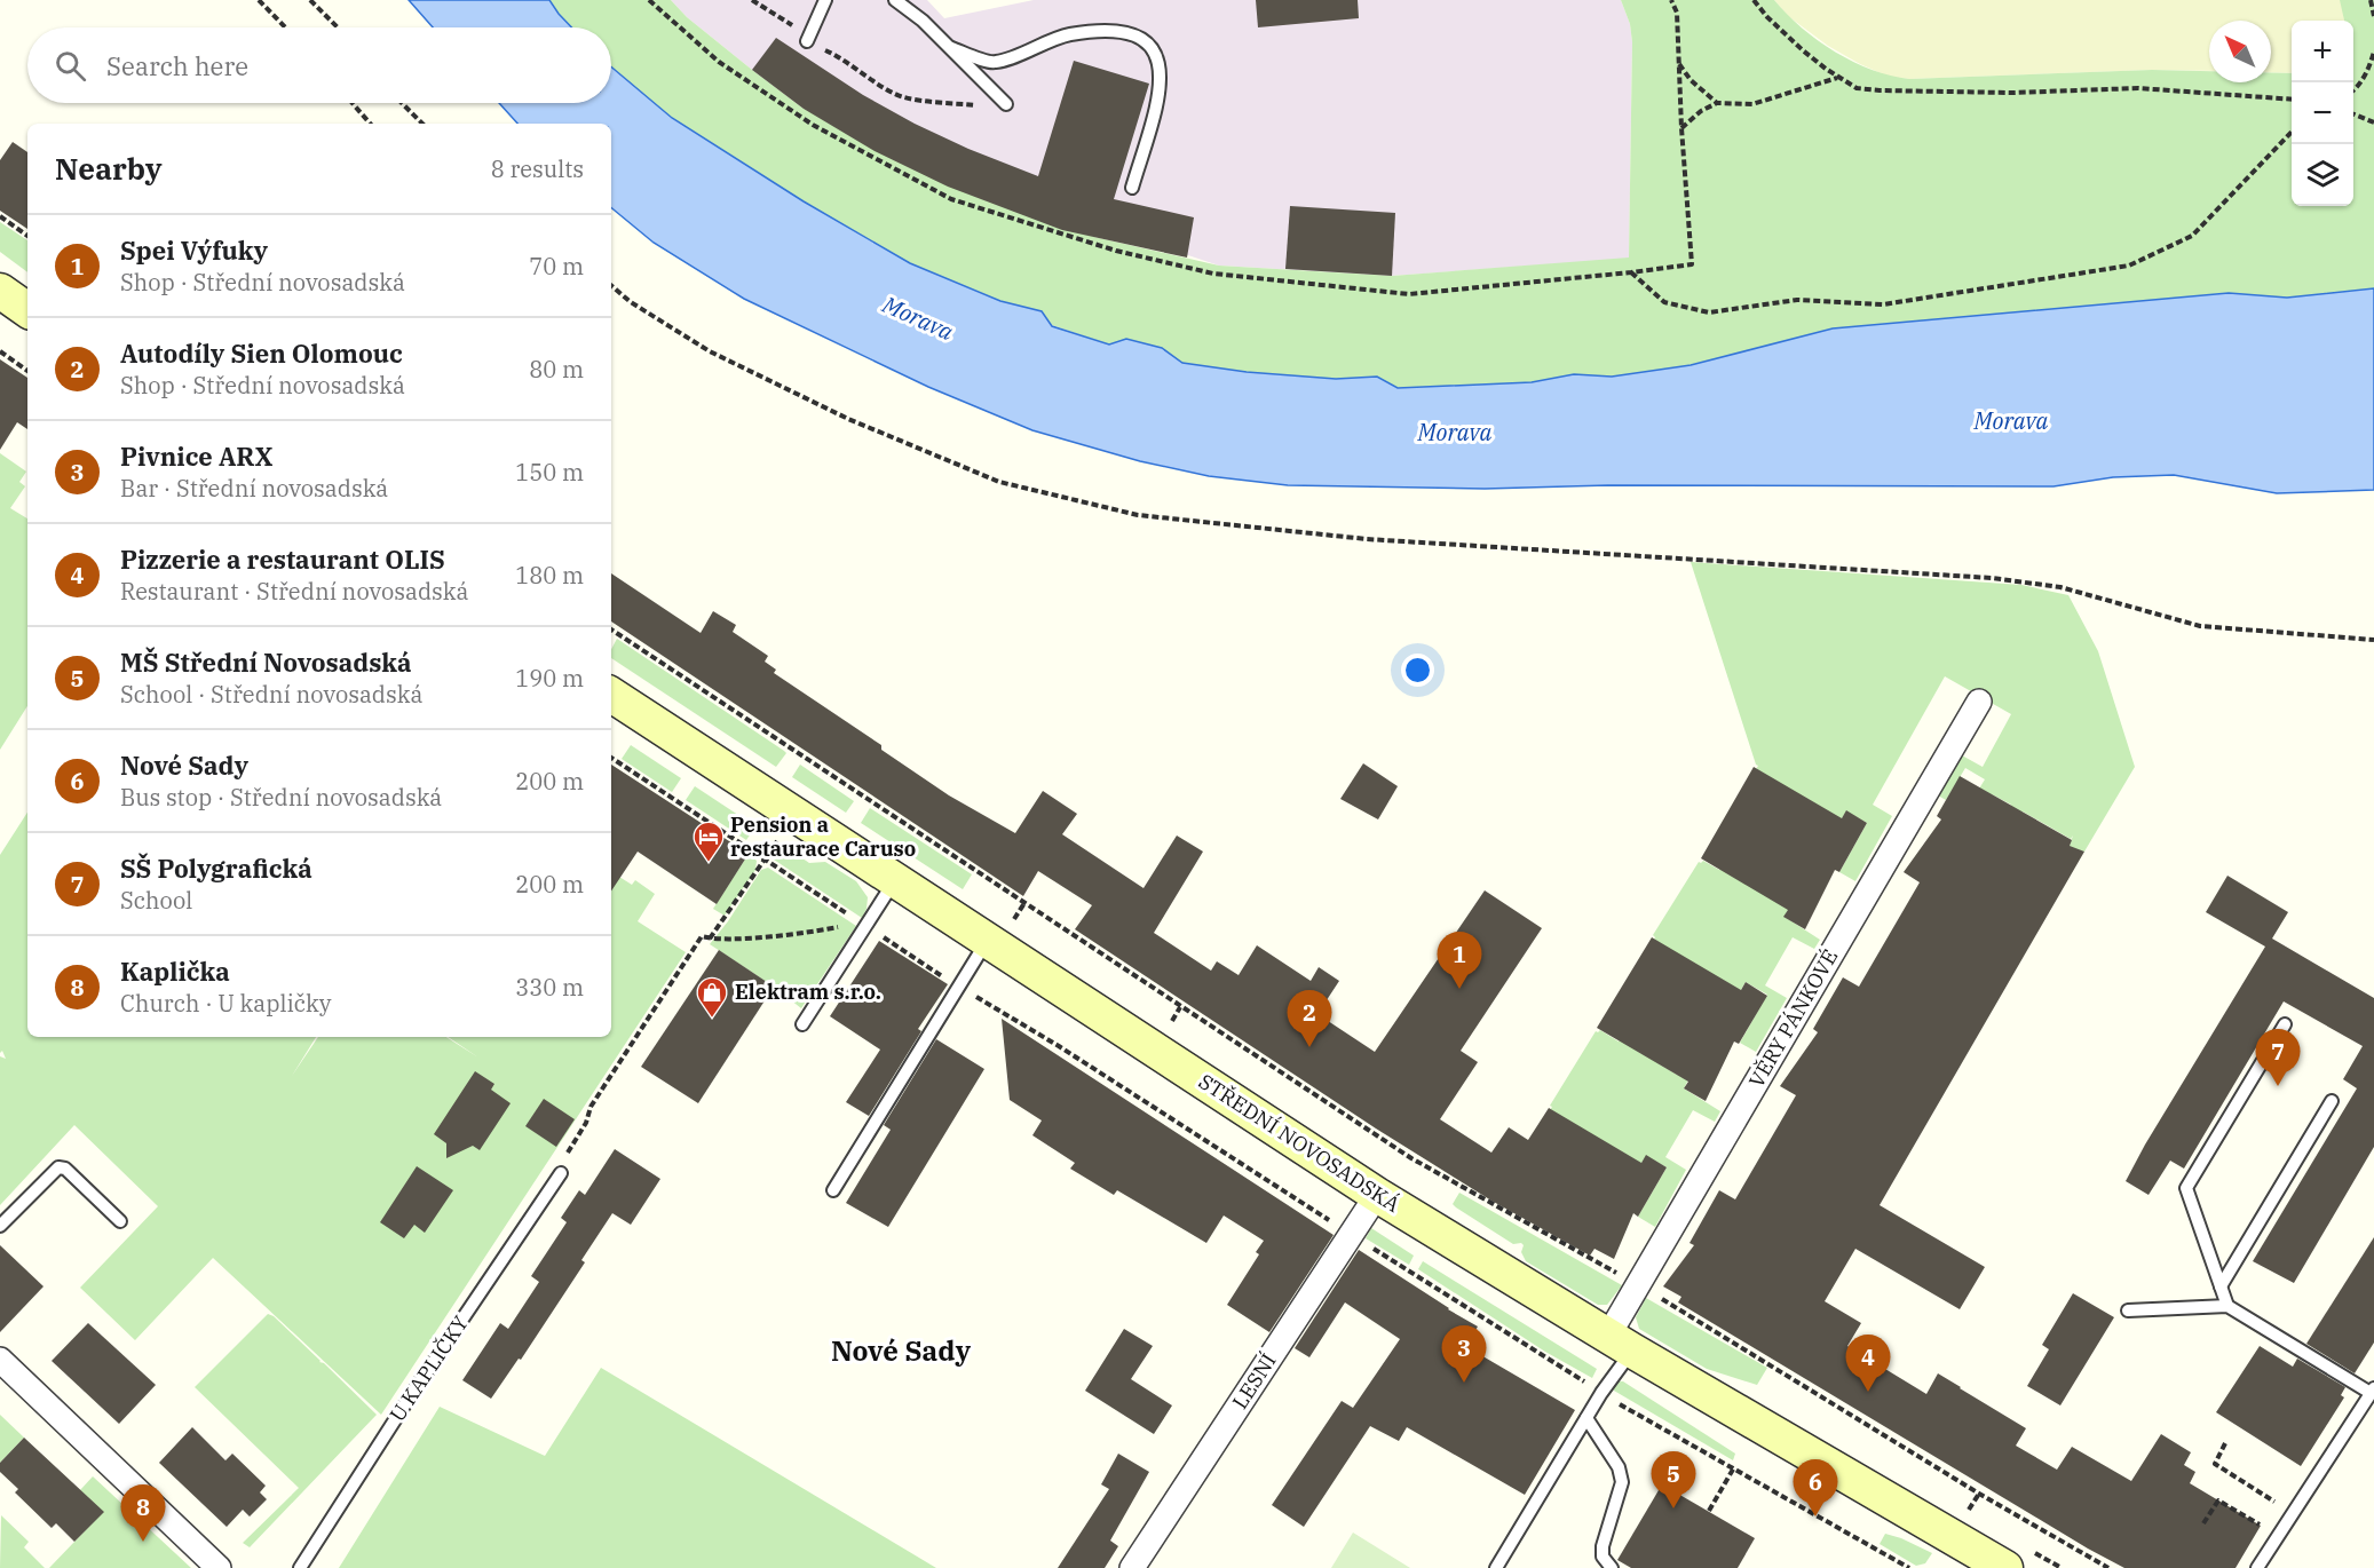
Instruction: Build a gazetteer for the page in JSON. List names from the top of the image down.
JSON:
{
  "streets": {
    "main road": ["STŘEDNÍ NOVOSADSKÁ"],
    "street": ["VĚRY PÁNKOVÉ", "LESNÍ"],
    "lane": ["U KAPLIČKY"]
  },
  "crossings": [
    ["VĚRY PÁNKOVÉ", "STŘEDNÍ NOVOSADSKÁ"],
    ["STŘEDNÍ NOVOSADSKÁ", "LESNÍ"]
  ],
  "districts": ["Nové Sady"],
  "water": ["Morava"],
  "places": {
    "hotel": ["Pension a restaurace Caruso"],
    "shop": ["Elektram s.r.o."]
  },
  "north": "top left",
  "page": {
    "map_buttons": ["+", "−"],
    "search": "Search here",
    "heading": ["Nearby", "8 results"],
    "list": [
      {
        "mark": "1",
        "name": "Spei Výfuky",
        "note": "Shop · Střední novosadská",
        "value": "70 m"
      },
      {
        "mark": "2",
        "name": "Autodíly Sien Olomouc",
        "note": "Shop · Střední novosadská",
        "value": "80 m"
      },
      {
        "mark": "3",
        "name": "Pivnice ARX",
        "note": "Bar · Střední novosadská",
        "value": "150 m"
      },
      {
        "mark": "4",
        "name": "Pizzerie a restaurant OLIS",
        "note": "Restaurant · Střední novosadská",
        "value": "180 m"
      },
      {
        "mark": "5",
        "name": "MŠ Střední Novosadská",
        "note": "School · Střední novosadská",
        "value": "190 m"
      },
      {
        "mark": "6",
        "name": "Nové Sady",
        "note": "Bus stop · Střední novosadská",
        "value": "200 m"
      },
      {
        "mark": "7",
        "name": "SŠ Polygrafická",
        "note": "School",
        "value": "200 m"
      },
      {
        "mark": "8",
        "name": "Kaplička",
        "note": "Church · U kapličky",
        "value": "330 m"
      }
    ],
    "pins": [
      "1",
      "2",
      "7",
      "3",
      "4",
      "5",
      "6",
      "8"
    ]
  }
}
